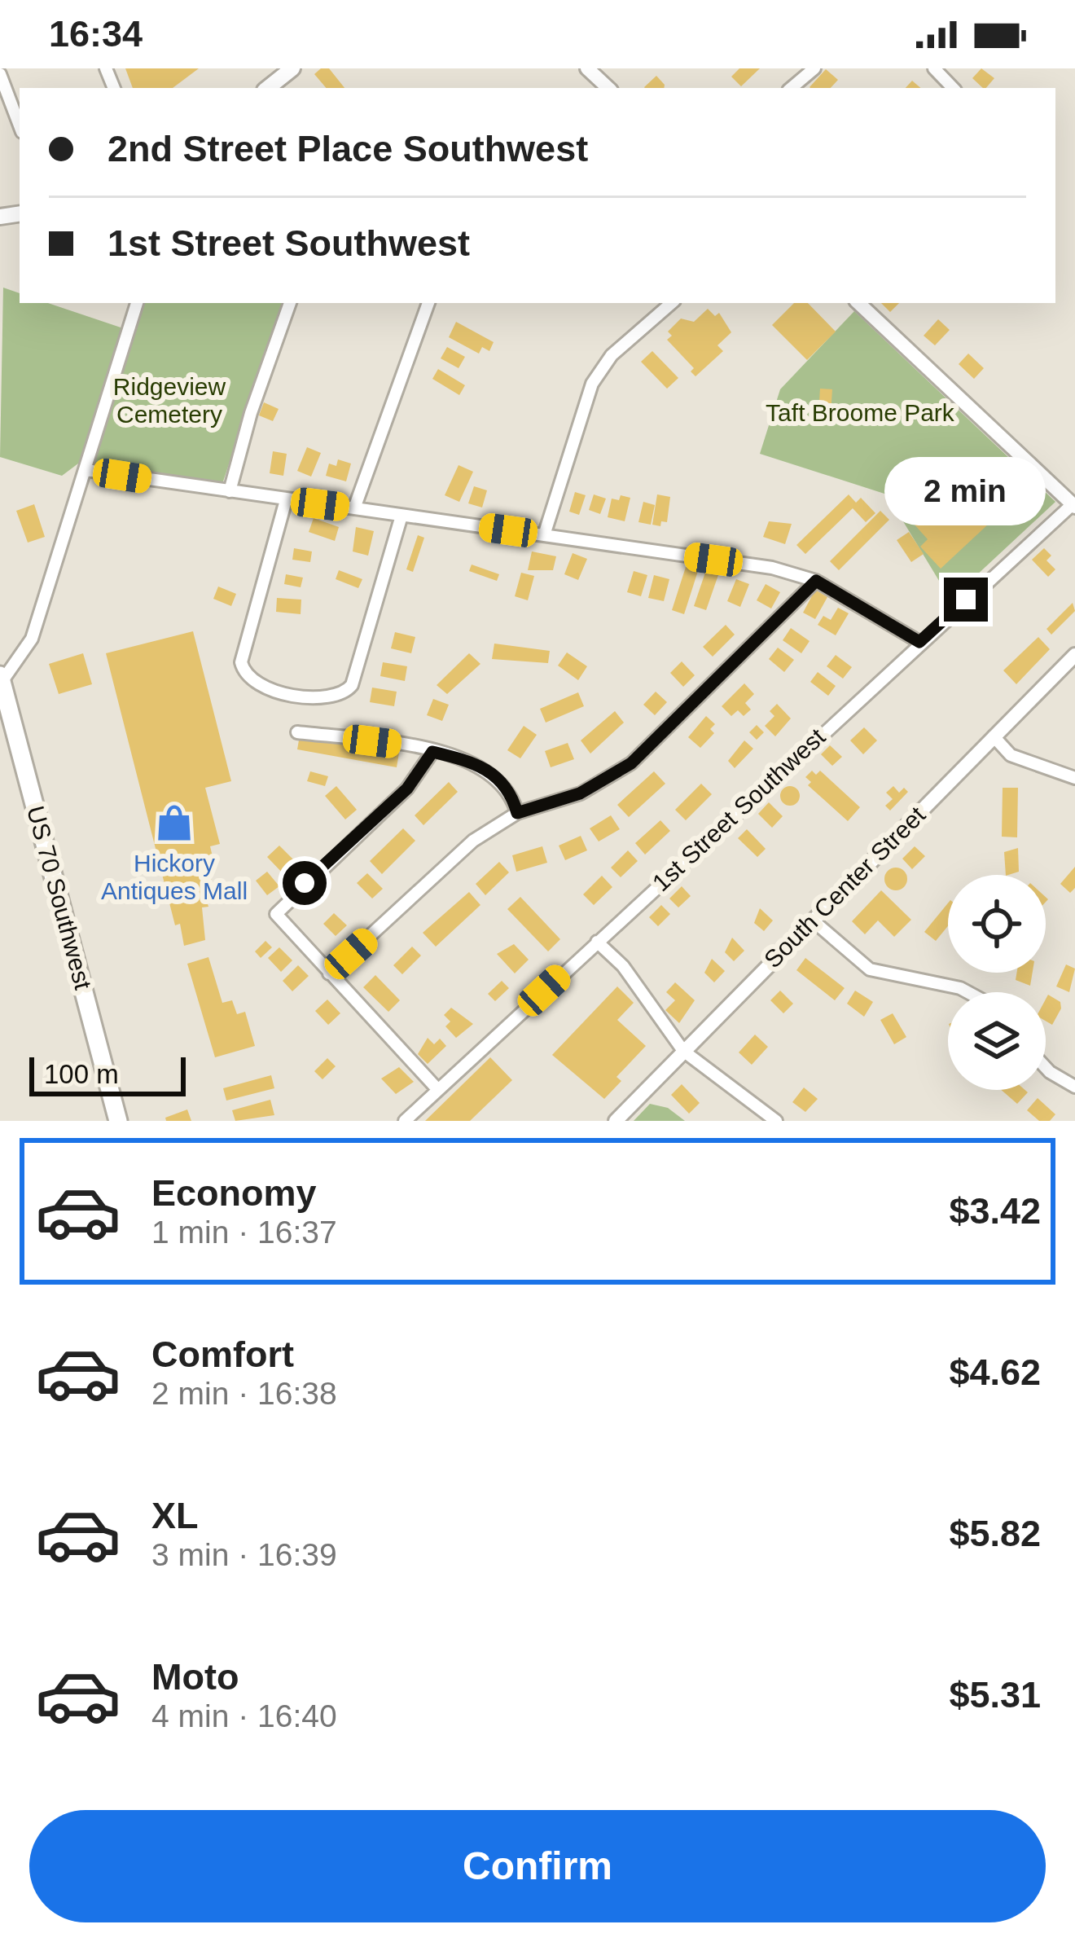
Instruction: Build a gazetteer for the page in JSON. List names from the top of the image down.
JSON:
{
  "streets": {
    "main road": ["US 70 Southwest"],
    "street": ["1st Street Southwest", "South Center Street"]
  },
  "parks": ["Ridgeview Cemetery", "Taft Broome Park"],
  "places": {
    "shop": ["Hickory Antiques Mall"]
  },
  "scale_bar": "100 m",
  "page": {
    "status": "16:34",
    "banner": ["2nd Street Place Southwest", "1st Street Southwest"],
    "bubble": "2 min",
    "scale": "100 m",
    "list": [
      {
        "name": "Economy",
        "note": "1 min · 16:37",
        "value": "$3.42"
      },
      {
        "name": "Comfort",
        "note": "2 min · 16:38",
        "value": "$4.62"
      },
      {
        "name": "XL",
        "note": "3 min · 16:39",
        "value": "$5.82"
      },
      {
        "name": "Moto",
        "note": "4 min · 16:40",
        "value": "$5.31"
      }
    ],
    "buttons": "Confirm"
  }
}
